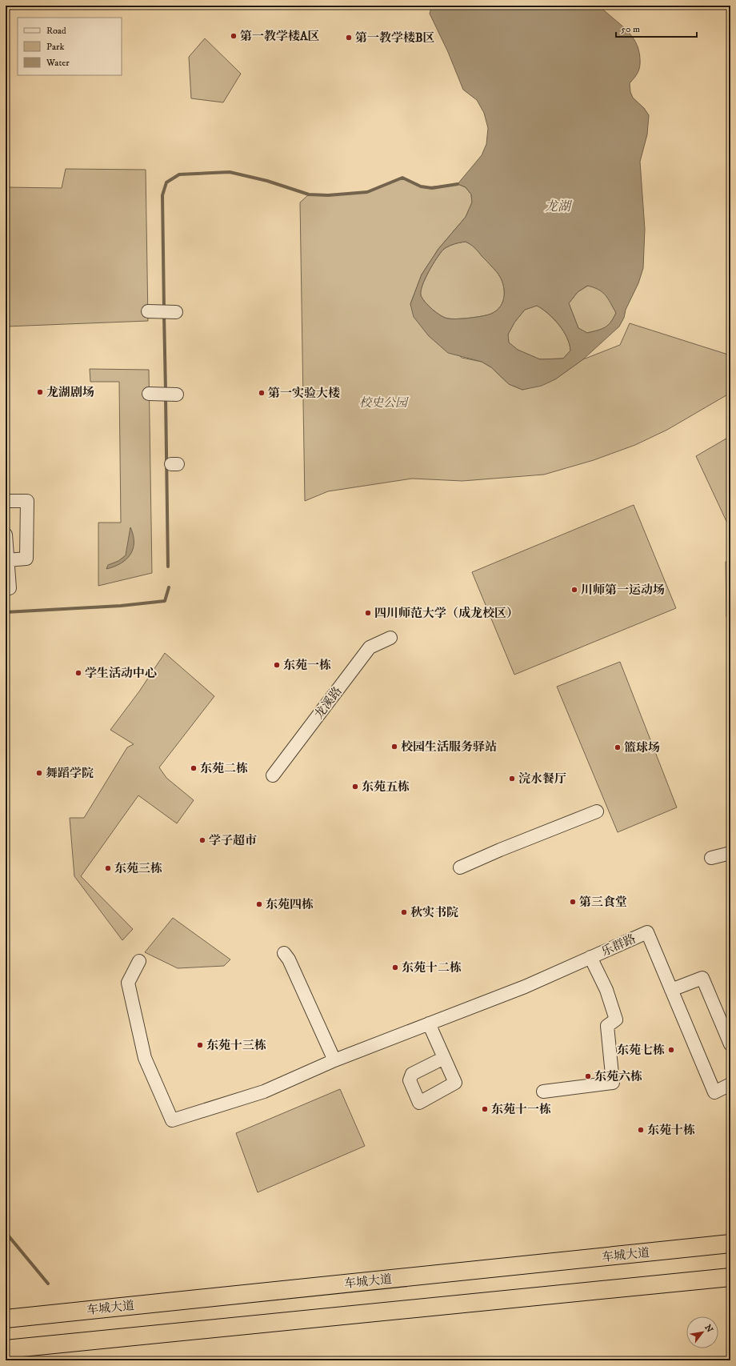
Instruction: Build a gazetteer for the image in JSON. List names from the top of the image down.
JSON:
{
  "streets": {
    "highway": ["车城大道"],
    "street": ["龙溪路", "乐群路"]
  },
  "water": ["龙湖"],
  "parks": ["校史公园"],
  "places": [
    "第一教学楼A区",
    "第一教学楼B区",
    "龙湖剧场",
    "第一实验大楼",
    "川师第一运动场",
    "四川师范大学（成龙校区）",
    "东苑一栋",
    "学生活动中心",
    "校园生活服务驿站",
    "篮球场",
    "东苑二栋",
    "舞蹈学院",
    "浣水餐厅",
    "东苑五栋",
    "学子超市",
    "东苑三栋",
    "第三食堂",
    "东苑四栋",
    "秋实书院",
    "东苑十二栋",
    "东苑十三栋",
    "东苑七栋",
    "东苑六栋",
    "东苑十一栋",
    "东苑十栋"
  ],
  "legend": ["Road", "Park", "Water"],
  "scale_bar": "50 m",
  "north": "top right"
}
